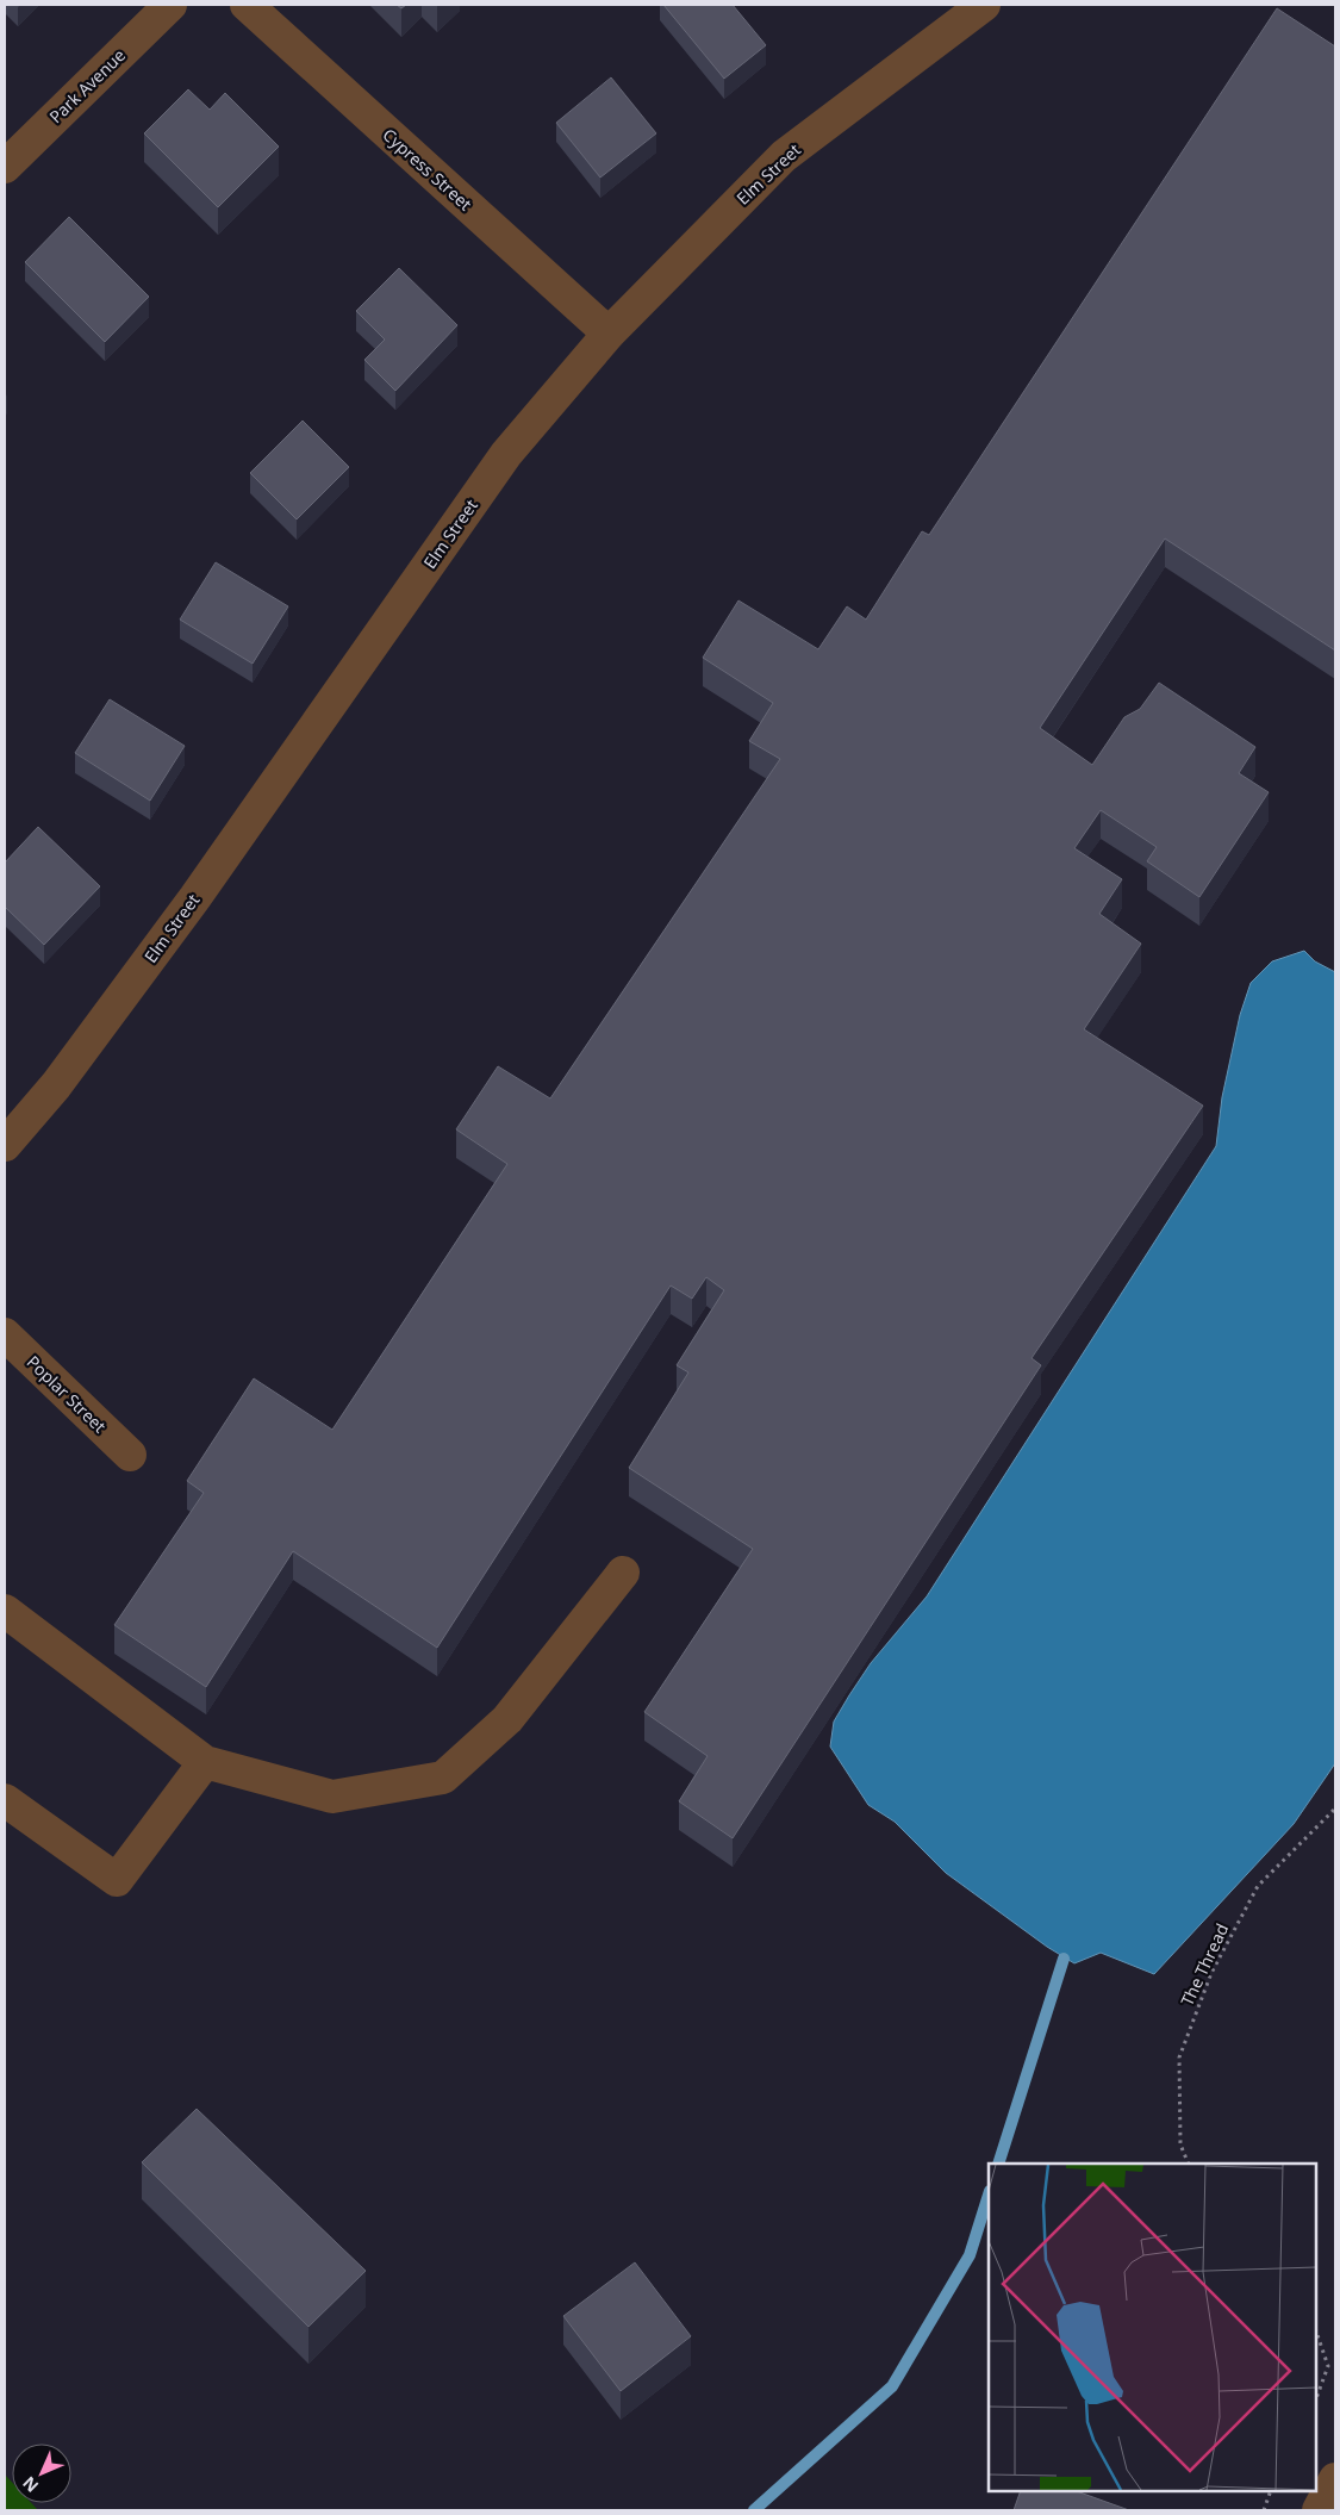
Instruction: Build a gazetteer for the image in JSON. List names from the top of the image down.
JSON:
{
  "streets": {
    "street": [
      "Park Avenue",
      "Cypress Street",
      "Elm Street",
      "Poplar Street"
    ],
    "path": ["The Thread"]
  },
  "crossings": [
    ["Cypress Street", "Elm Street"]
  ],
  "north": "bottom left"
}
